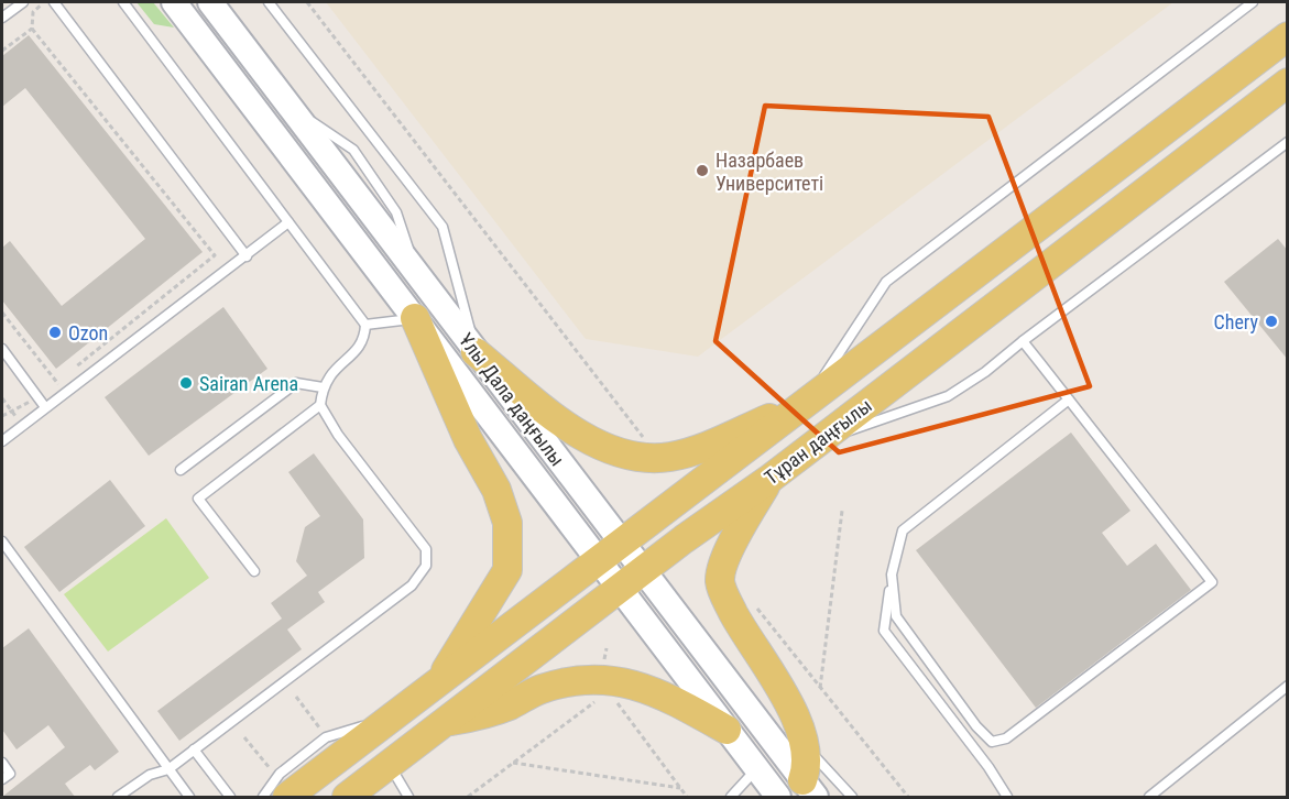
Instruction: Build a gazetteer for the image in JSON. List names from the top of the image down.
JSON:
{
  "streets": {
    "main road": ["Ұлы Дала даңғылы", "Тұран даңғылы"]
  },
  "crossings": [
    ["Ұлы Дала даңғылы", "Тұран даңғылы"]
  ],
  "places": [
    "Назарбаев Университеті",
    "Chery",
    "Ozon",
    "Sairan Arena"
  ]
}
